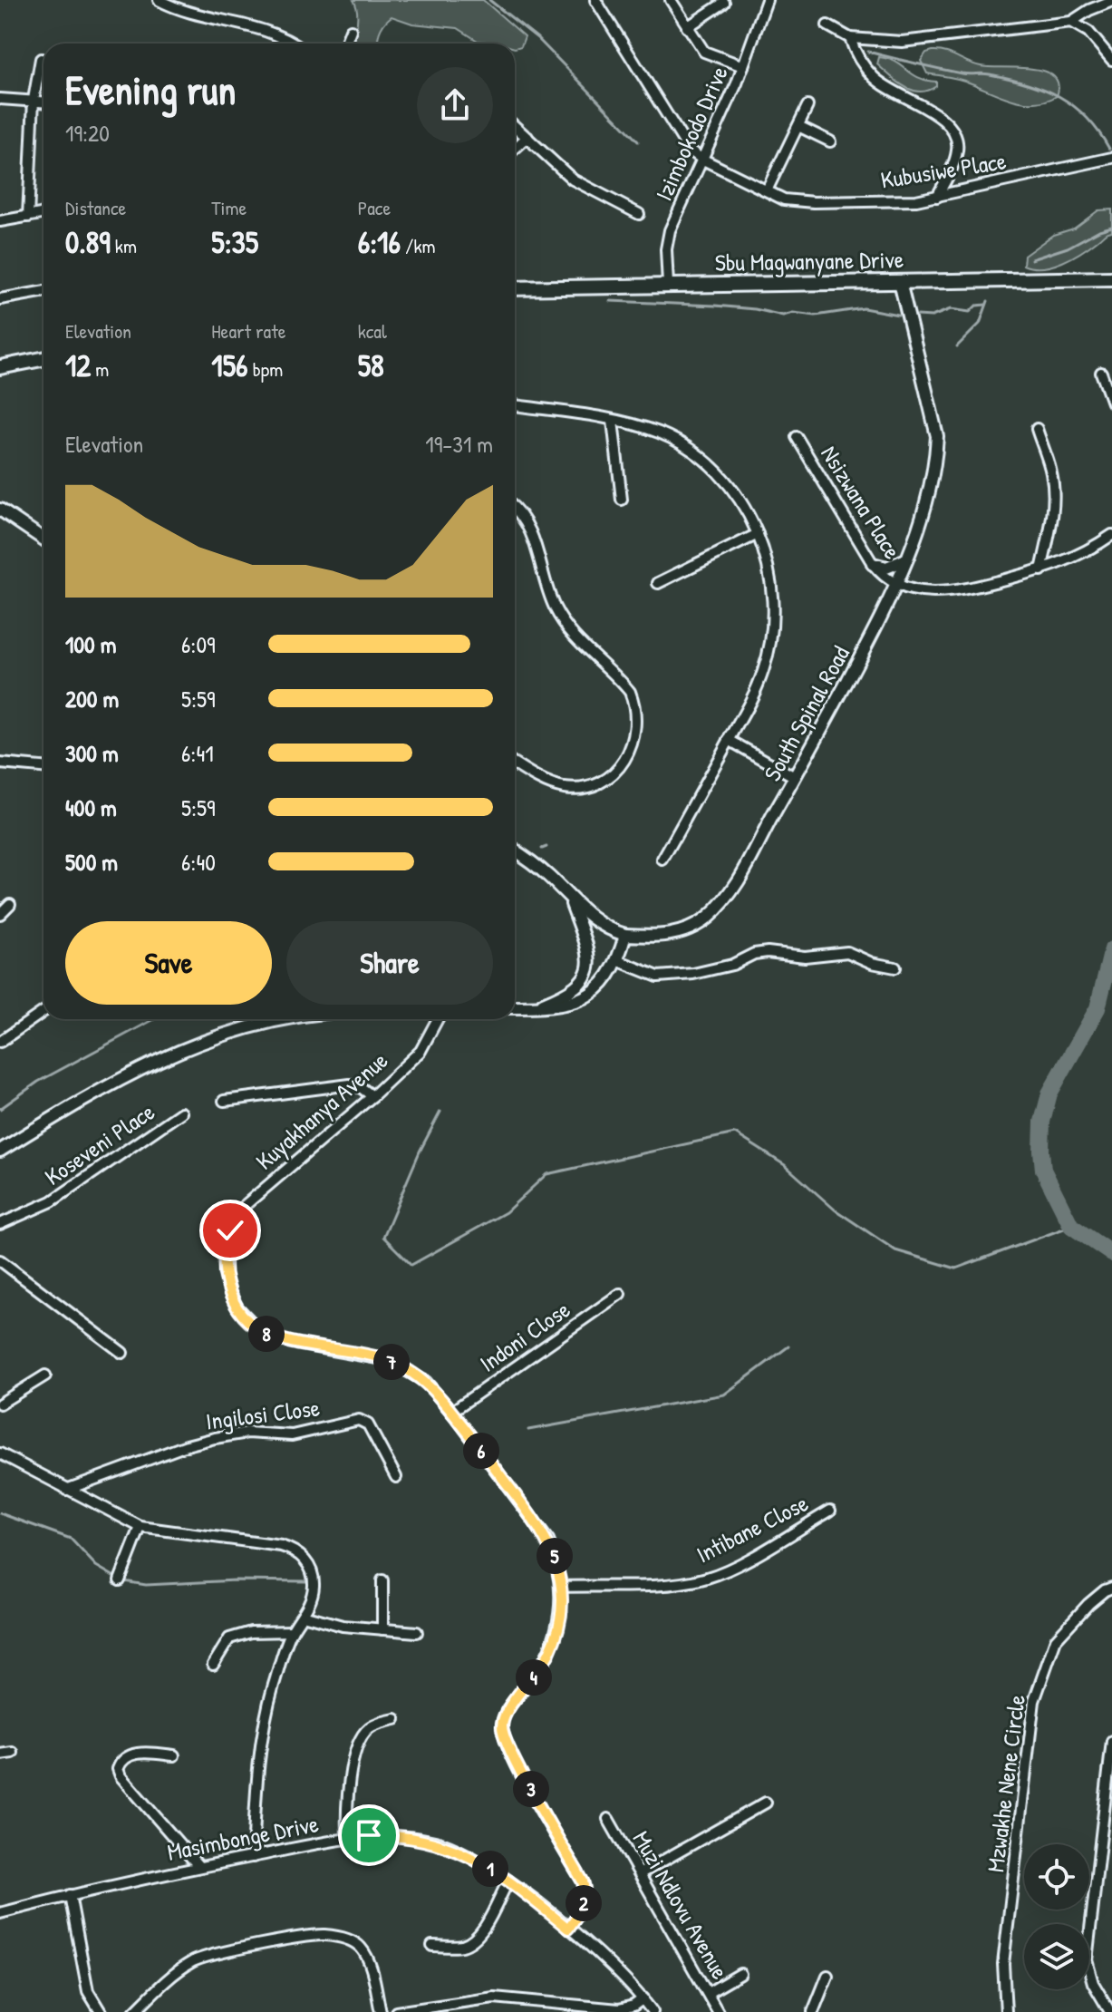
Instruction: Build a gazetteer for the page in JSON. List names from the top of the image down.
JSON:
{
  "streets": {
    "main road": ["Sbu Magwanyane Drive"],
    "street": [
      "Izimbokodo Drive",
      "Kubusiwe Place",
      "Nsizwana Place",
      "South Spinal Road",
      "Kuyakhanya Avenue",
      "Koseveni Place",
      "Indoni Close",
      "Ingilosi Close",
      "Intibane Close",
      "Mzwakhe Nene Circle",
      "Masimbonge Drive",
      "Muzi Ndlovu Avenue"
    ]
  },
  "crossings": [
    ["Izimbokodo Drive", "Kubusiwe Place"],
    ["Izimbokodo Drive", "Sbu Magwanyane Drive"],
    ["Sbu Magwanyane Drive", "South Spinal Road"],
    ["Nsizwana Place", "South Spinal Road"],
    ["Kuyakhanya Avenue", "Indoni Close"],
    ["Kuyakhanya Avenue", "Intibane Close"],
    ["Kuyakhanya Avenue", "Masimbonge Drive"]
  ],
  "page": {
    "heading": ["Evening run", "19:20"],
    "stats": [
      ["Distance", "0.89 km"],
      ["Time", "5:35"],
      ["Pace", "6:16 /km"],
      ["Elevation", "12 m"],
      ["Heart rate", "156 bpm"],
      ["kcal", "58"]
    ],
    "chart": ["Elevation", "19–31 m"],
    "list": [
      {
        "name": "100 m",
        "note": "6:09"
      },
      {
        "name": "200 m",
        "note": "5:59"
      },
      {
        "name": "300 m",
        "note": "6:41"
      },
      {
        "name": "400 m",
        "note": "5:59"
      },
      {
        "name": "500 m",
        "note": "6:40"
      }
    ],
    "buttons": ["Save", "Share"],
    "pins": [
      "8",
      "7",
      "6",
      "5",
      "4",
      "3",
      "1",
      "2"
    ]
  }
}
